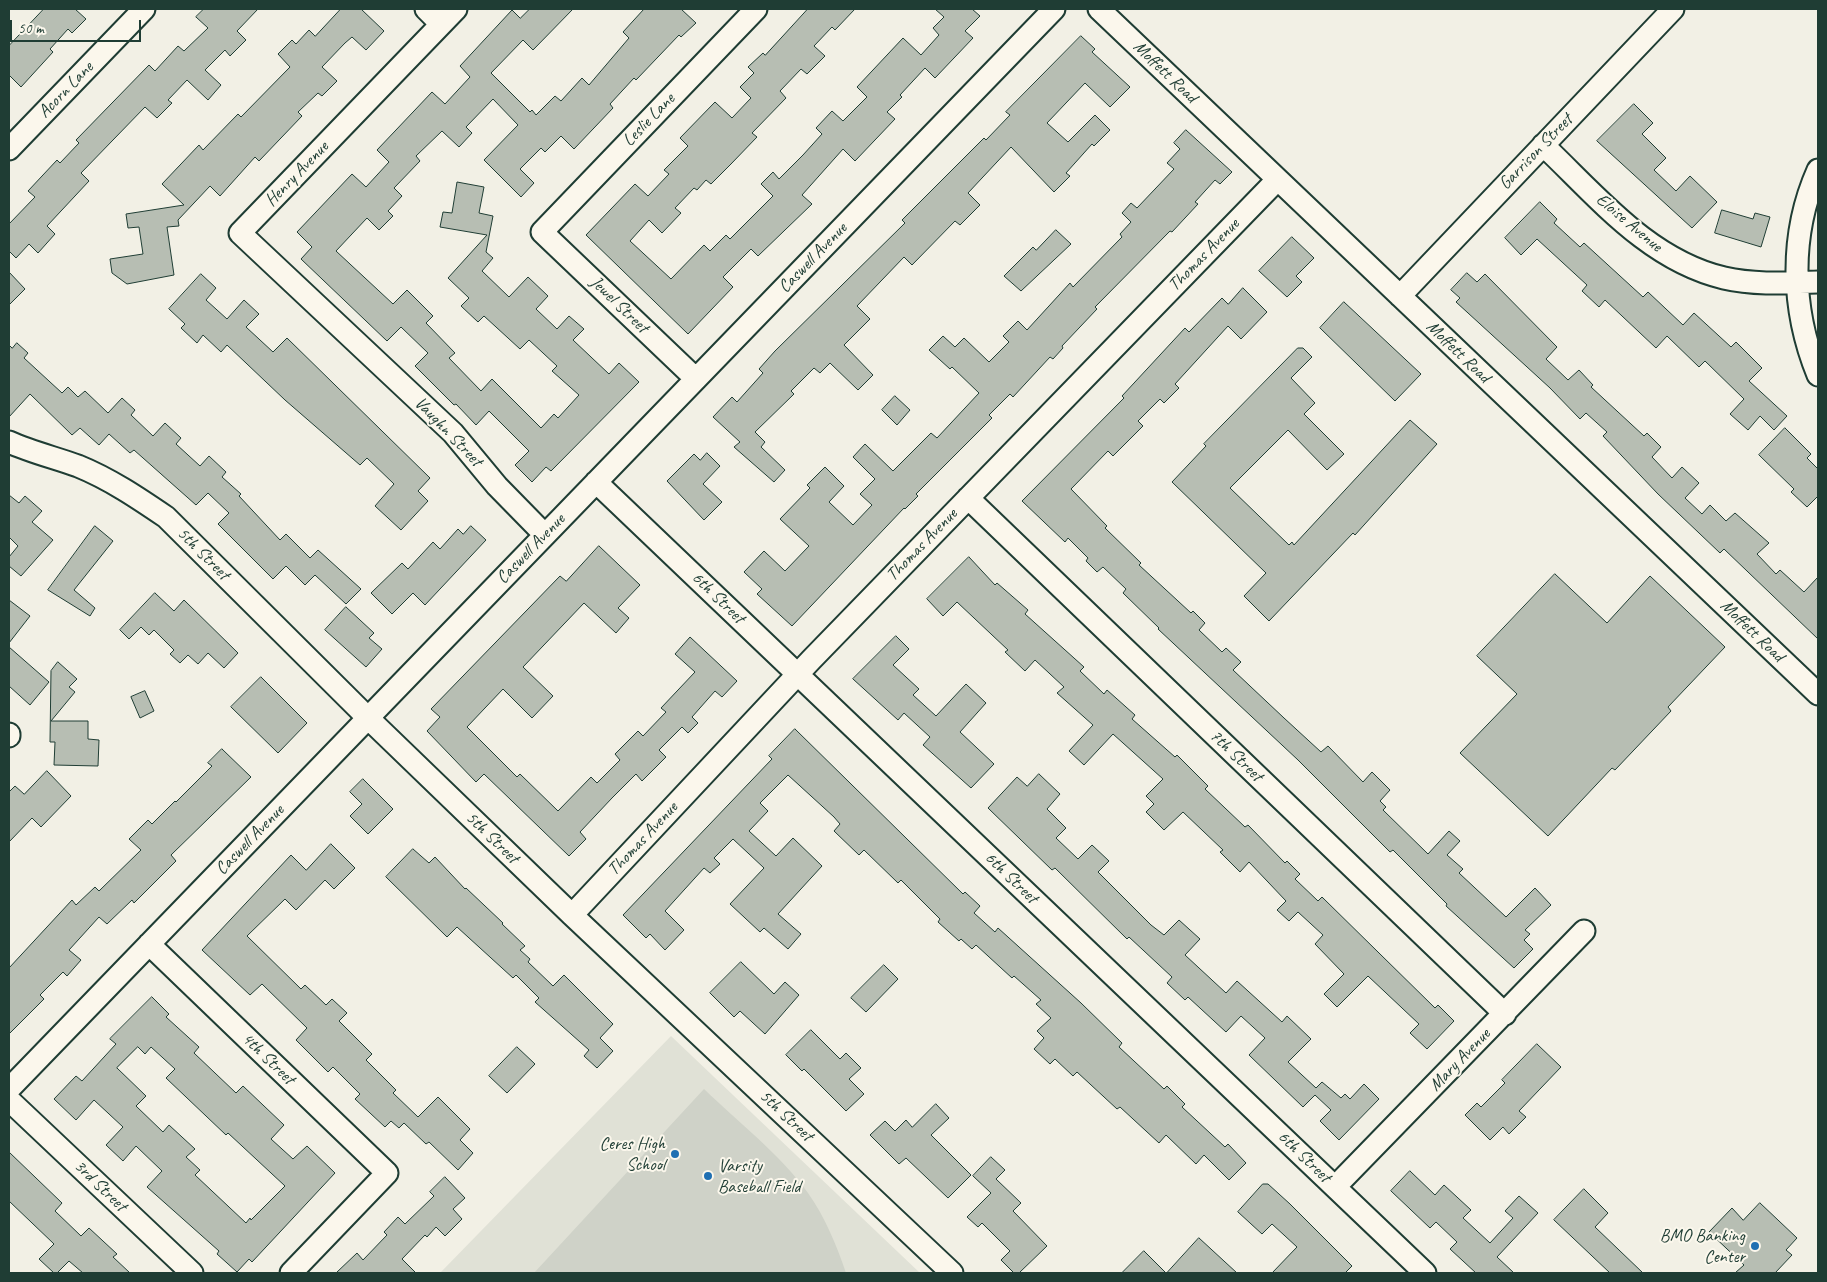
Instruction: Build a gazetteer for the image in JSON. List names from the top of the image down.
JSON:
{
  "streets": {
    "street": [
      "Moffett Road",
      "Acorn Lane",
      "Leslie Lane",
      "Garrison Street",
      "Henry Avenue",
      "Eloise Avenue",
      "Thomas Avenue",
      "Caswell Avenue",
      "Jewel Street",
      "Vaughn Street",
      "5th Street",
      "6th Street",
      "7th Street",
      "4th Street",
      "Mary Avenue",
      "3rd Street"
    ]
  },
  "crossings": [
    ["Moffett Road", "Garrison Street"],
    ["Moffett Road", "Thomas Avenue"],
    ["Leslie Lane", "Jewel Street"],
    ["Garrison Street", "Eloise Avenue"],
    ["Henry Avenue", "Vaughn Street"],
    ["Thomas Avenue", "5th Street"],
    ["Thomas Avenue", "6th Street"],
    ["Thomas Avenue", "7th Street"],
    ["Caswell Avenue", "Jewel Street"],
    ["Caswell Avenue", "Vaughn Street"],
    ["Caswell Avenue", "5th Street"],
    ["Caswell Avenue", "6th Street"],
    ["Caswell Avenue", "4th Street"],
    ["6th Street", "Mary Avenue"],
    ["7th Street", "Mary Avenue"]
  ],
  "places": ["Ceres High School", "Varsity Baseball Field", "BMO Banking Center"],
  "scale_bar": "50 m"
}
